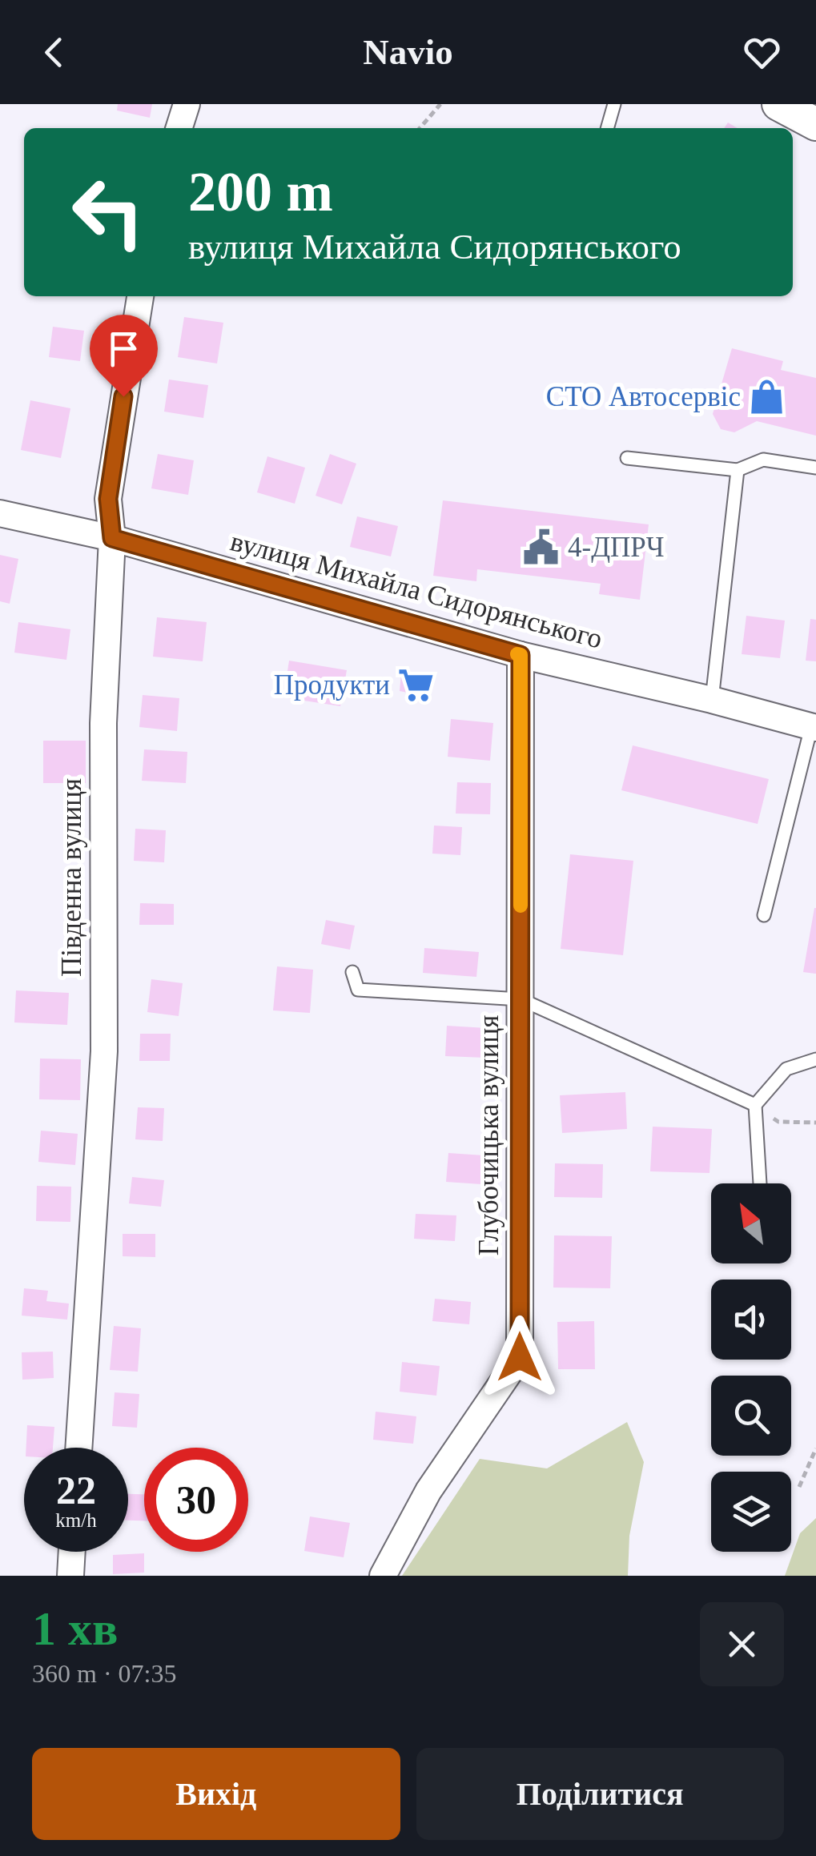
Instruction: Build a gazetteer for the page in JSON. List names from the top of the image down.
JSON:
{
  "streets": {
    "street": ["вулиця Михайла Сидорянського", "Південна вулиця", "Глубочицька вулиця"]
  },
  "crossings": [
    ["вулиця Михайла Сидорянського", "Південна вулиця"],
    ["вулиця Михайла Сидорянського", "Глубочицька вулиця"]
  ],
  "places": {
    "shop": ["СТО Автосервіс"],
    "public building": ["4-ДПРЧ"],
    "supermarket": ["Продукти"]
  },
  "north": "top left",
  "page": {
    "header": "Navio",
    "turn": ["200 m", "вулиця Михайла Сидорянського"],
    "speed": "22 km/h",
    "limit": "30",
    "heading": ["1 хв", "360 m · 07:35"],
    "buttons": ["Вихід", "Поділитися"]
  }
}
